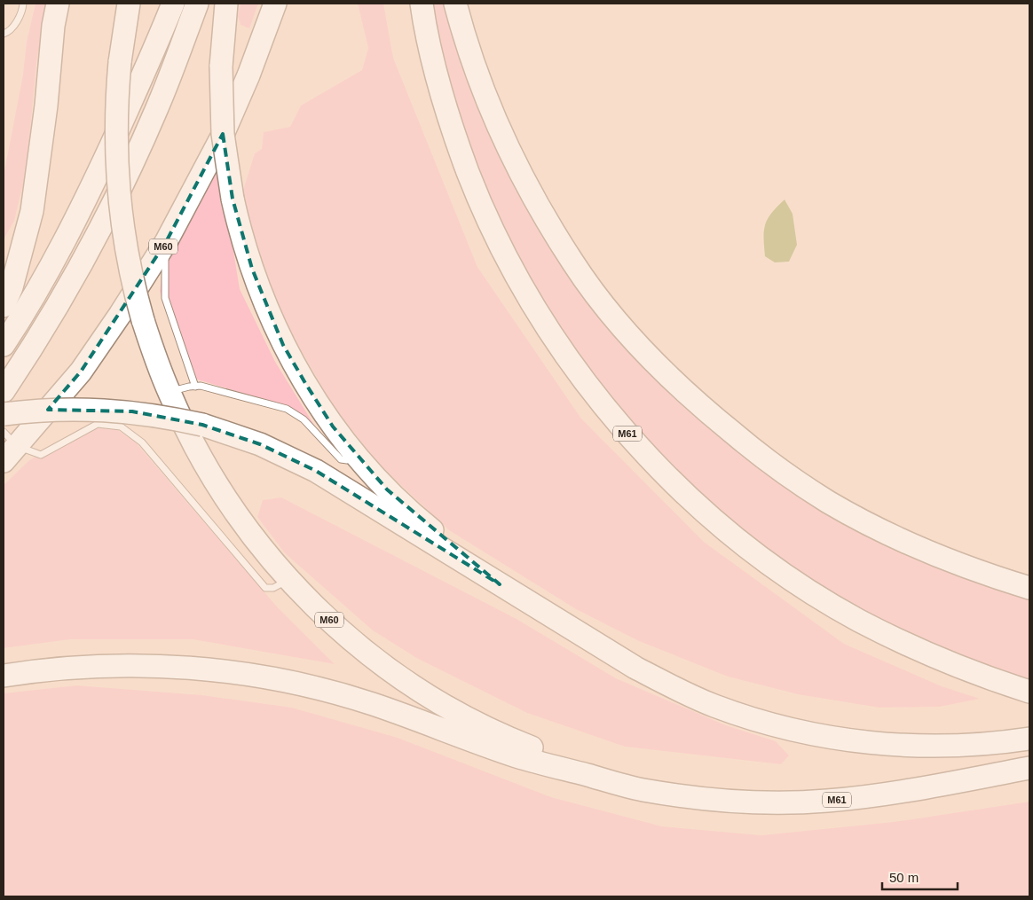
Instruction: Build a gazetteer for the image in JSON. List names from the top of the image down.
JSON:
{
  "streets": {
    "highway": ["M60", "M61"]
  },
  "crossings": [
    ["M60", "M61"]
  ],
  "scale_bar": "50 m"
}
